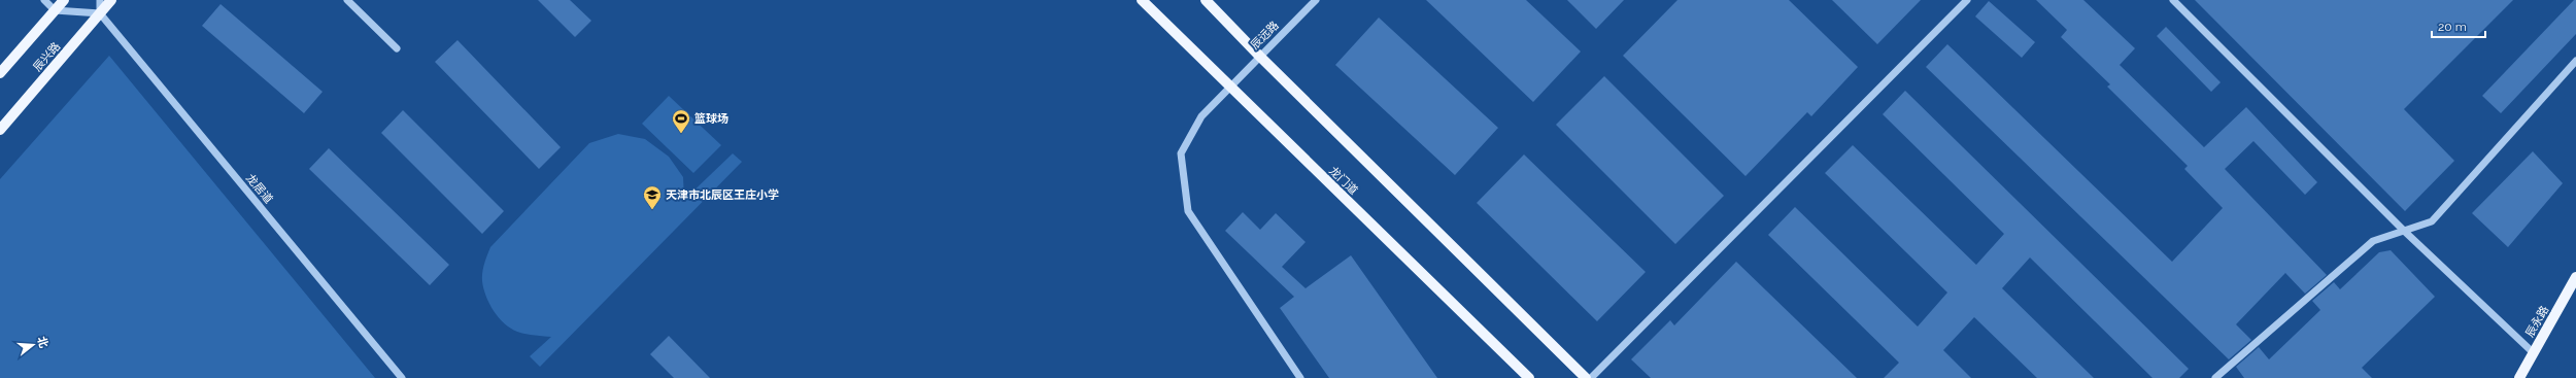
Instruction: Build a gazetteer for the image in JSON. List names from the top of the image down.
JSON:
{
  "streets": {
    "main road": ["辰兴路", "龙门道", "辰永路"],
    "street": ["辰远路", "龙居道"]
  },
  "crossings": [
    ["辰远路", "龙门道"],
    ["辰兴路", "龙居道"]
  ],
  "places": {
    "sports": ["篮球场"],
    "school or university": ["天津市北辰区王庄小学"]
  },
  "scale_bar": "20 m",
  "north": "right"
}
